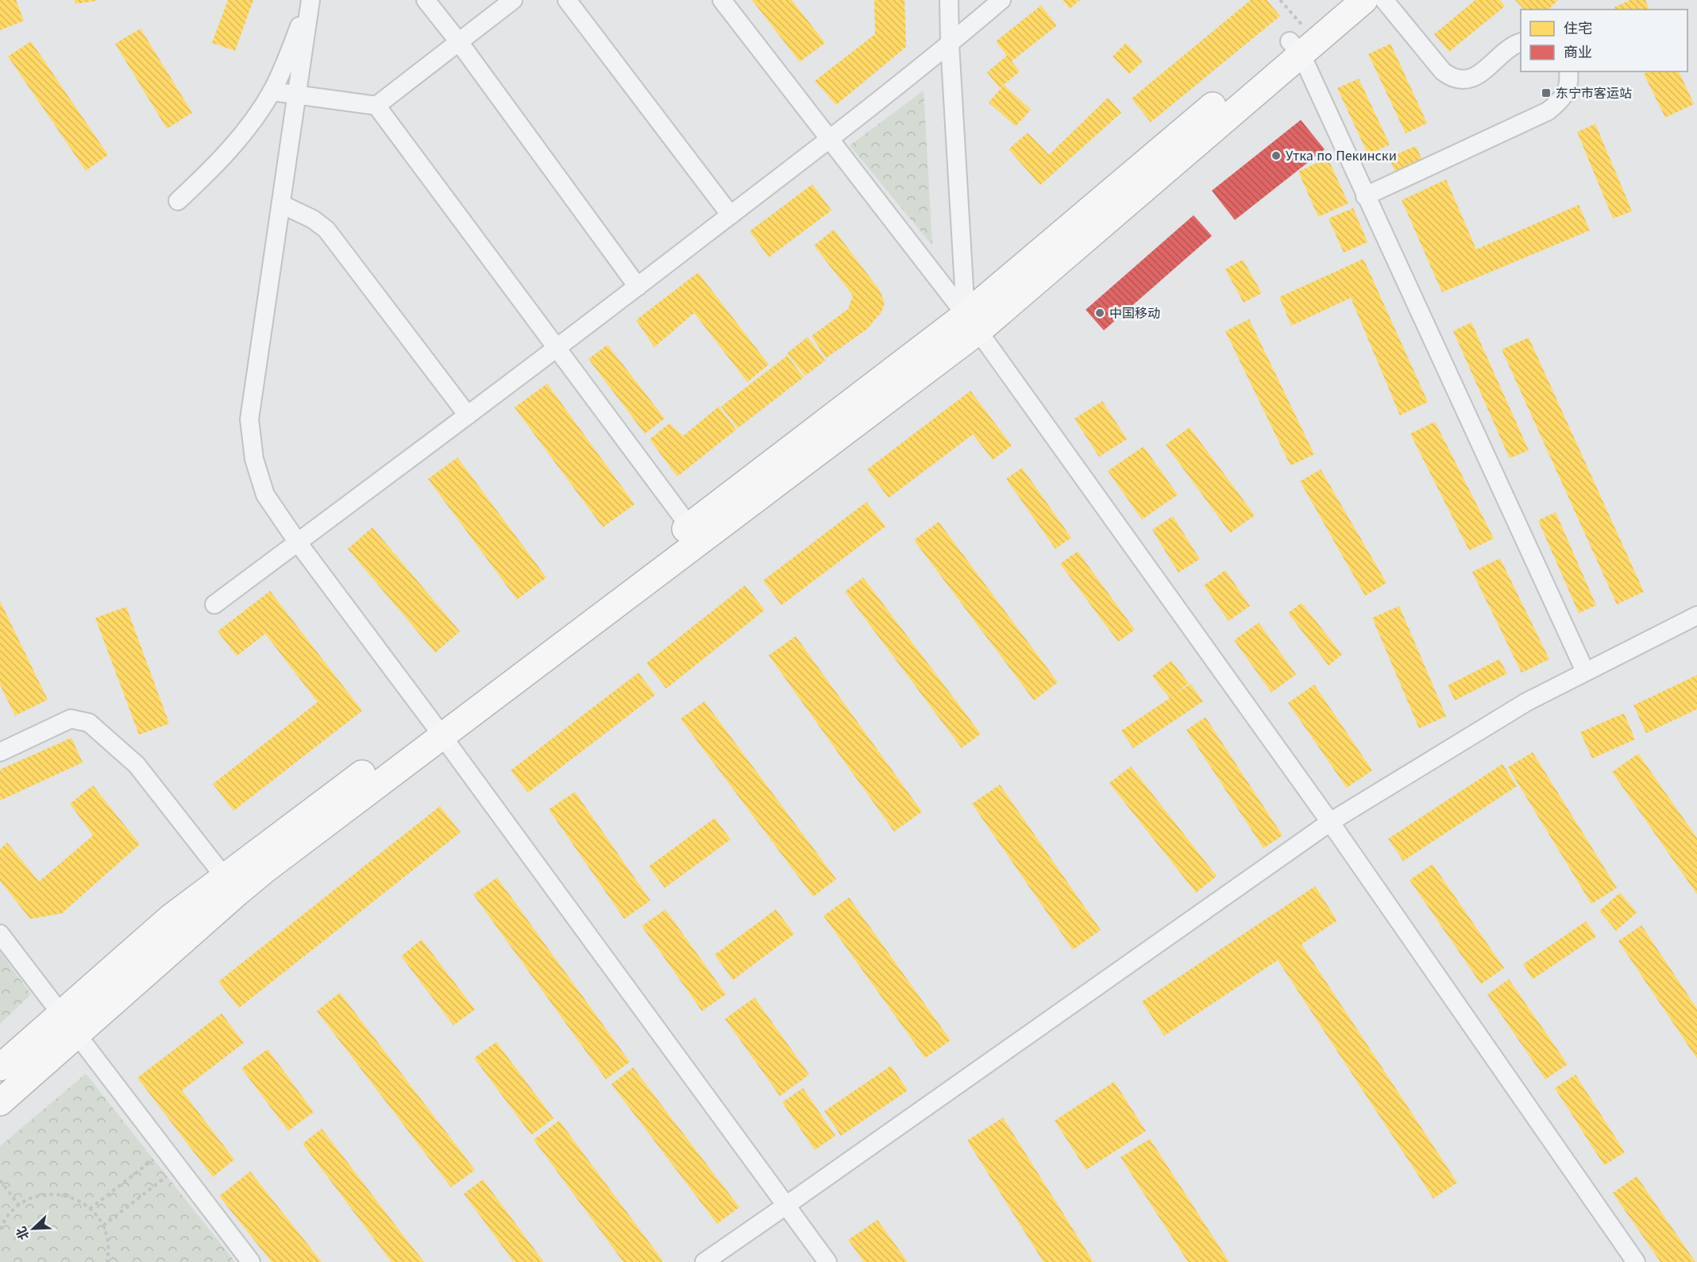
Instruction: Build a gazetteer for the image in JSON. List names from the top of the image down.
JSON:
{
  "places": {
    "transit": ["东宁市客运站"],
    "other": ["Утка по Пекински", "中国移动"]
  },
  "legend": ["住宅", "商业"],
  "north": "bottom left"
}
